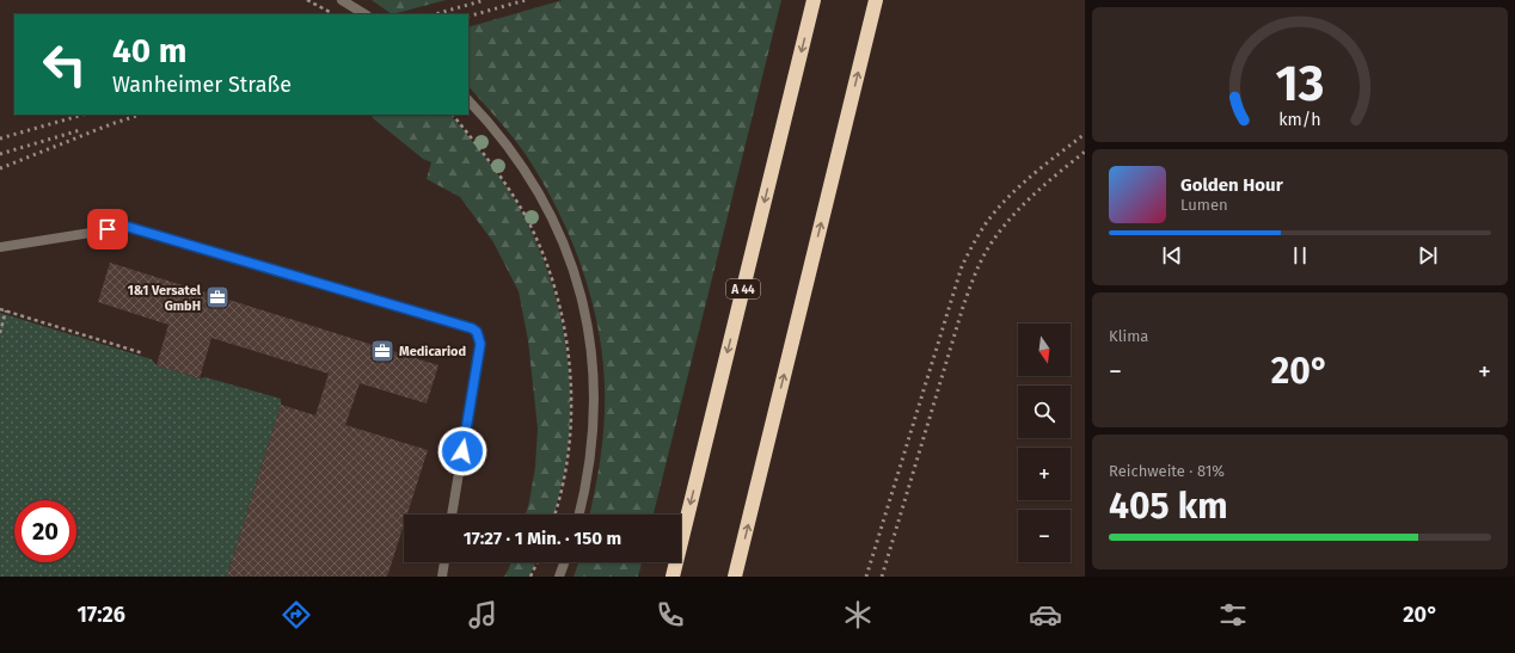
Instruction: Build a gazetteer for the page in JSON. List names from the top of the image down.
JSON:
{
  "streets": {
    "highway": ["A 44"]
  },
  "places": {
    "office": ["1&1 Versatel GmbH", "Medicariod"]
  },
  "north": "bottom",
  "page": {
    "turn": ["40 m", "Wanheimer Straße"],
    "song": ["Golden Hour", "Lumen"],
    "tile": [
      "Klima",
      ["Reichweite · 81%", "405 km"]
    ],
    "map_buttons": ["+", "−"],
    "heat": ["−", "20°", "+"],
    "limit": "20",
    "trip": "17:27 · 1 Min. · 150 m",
    "tabs": ["17:26", "20°"],
    "gauge": ["13", "km/h"]
  }
}
